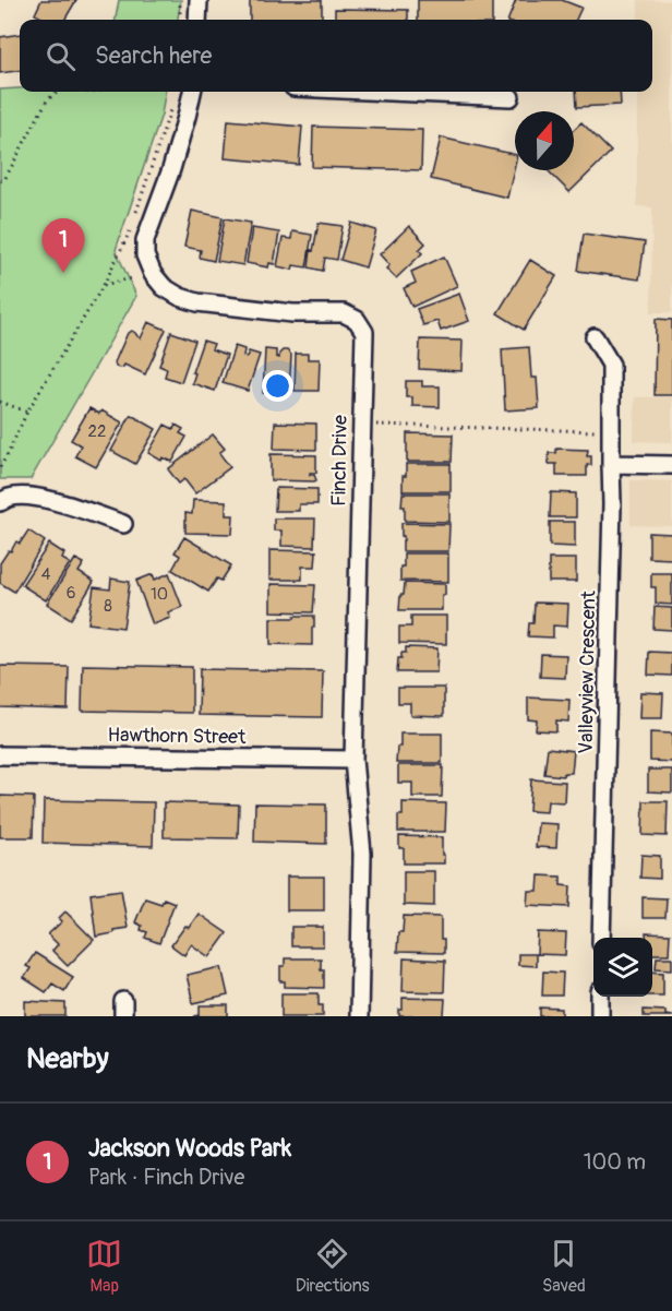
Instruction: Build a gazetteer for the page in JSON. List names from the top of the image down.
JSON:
{
  "streets": {
    "street": ["Finch Drive", "Valleyview Crescent", "Hawthorn Street"]
  },
  "crossings": [
    ["Finch Drive", "Hawthorn Street"]
  ],
  "house_numbers": [
    "22",
    "4",
    "6",
    "10",
    "8"
  ],
  "north": "top",
  "page": {
    "search": "Search here",
    "pins": "1",
    "heading": "Nearby",
    "list": [
      {
        "mark": "1",
        "name": "Jackson Woods Park",
        "note": "Park · Finch Drive",
        "value": "100 m"
      }
    ],
    "nav": ["Map", "Directions", "Saved"]
  }
}
